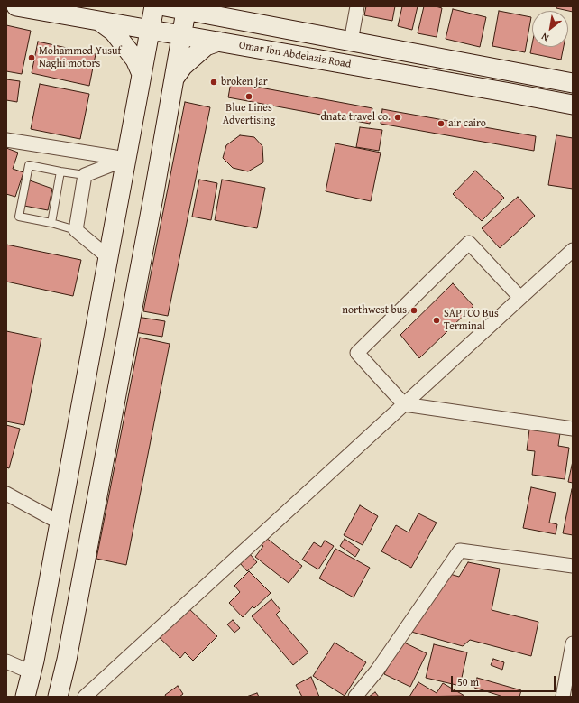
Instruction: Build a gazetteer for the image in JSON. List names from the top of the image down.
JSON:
{
  "streets": {
    "main road": ["Omar Ibn Abdelaziz Road"]
  },
  "places": [
    "Mohammed Yusuf Naghi motors",
    "broken jar",
    "Blue Lines Advertising",
    "dnata travel co.",
    "air cairo",
    "northwest bus",
    "SAPTCO Bus Terminal"
  ],
  "scale_bar": "50 m",
  "north": "bottom left"
}
